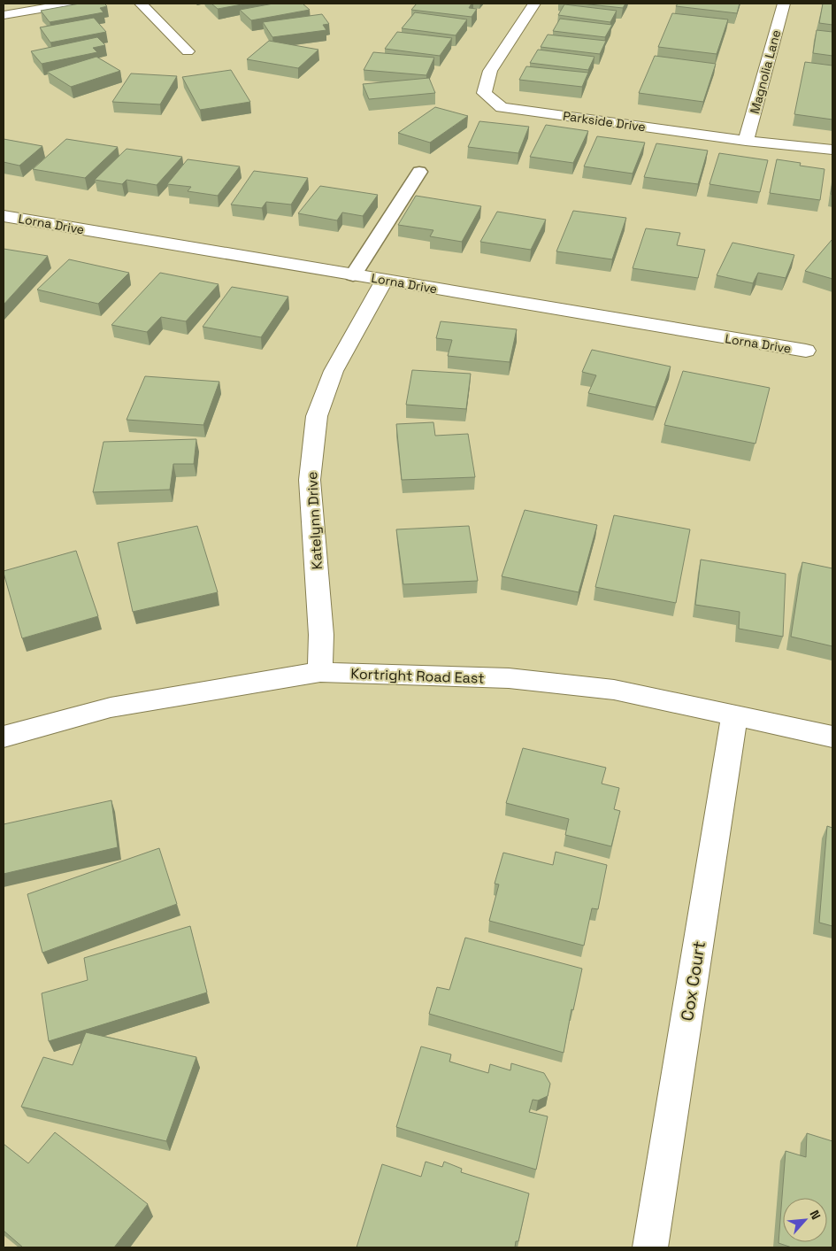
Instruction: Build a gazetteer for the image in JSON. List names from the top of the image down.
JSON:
{
  "streets": {
    "street": [
      "Magnolia Lane",
      "Parkside Drive",
      "Lorna Drive",
      "Katelynn Drive",
      "Kortright Road East",
      "Cox Court"
    ]
  },
  "crossings": [
    ["Magnolia Lane", "Parkside Drive"],
    ["Lorna Drive", "Katelynn Drive"],
    ["Katelynn Drive", "Kortright Road East"],
    ["Kortright Road East", "Cox Court"]
  ],
  "north": "top right"
}
